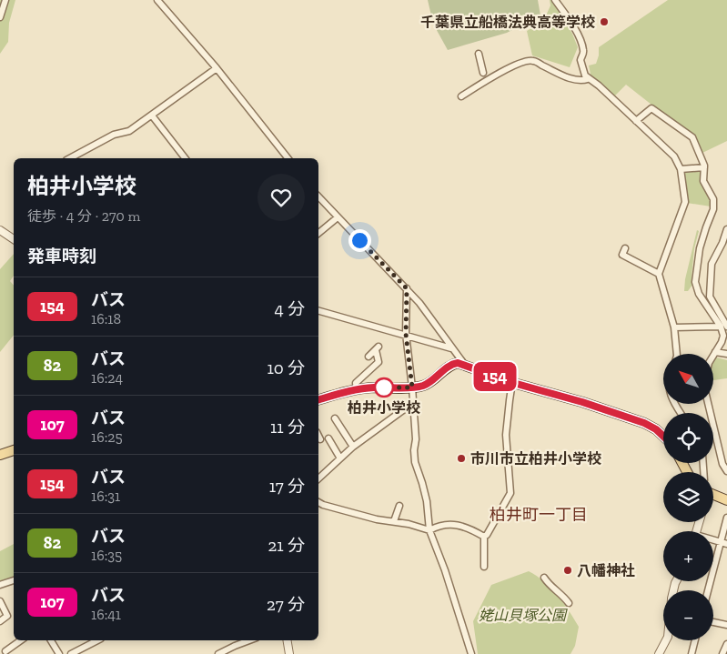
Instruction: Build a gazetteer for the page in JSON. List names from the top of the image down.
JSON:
{
  "districts": ["柏井町一丁目"],
  "parks": ["姥山貝塚公園"],
  "places": [
    "千葉県立船橋法典高等学校",
    "柏井小学校",
    "市川市立柏井小学校",
    "八幡神社"
  ],
  "lines": ["bus line 154"],
  "north": "top left",
  "page": {
    "on_map": "154",
    "heading": [
      ["柏井小学校", "徒歩 · 4 分 · 270 m"],
      "発車時刻"
    ],
    "list": [
      {
        "mark": "154",
        "name": "バス",
        "note": "16:18",
        "value": "4 分"
      },
      {
        "mark": "82",
        "name": "バス",
        "note": "16:24",
        "value": "10 分"
      },
      {
        "mark": "107",
        "name": "バス",
        "note": "16:25",
        "value": "11 分"
      },
      {
        "mark": "154",
        "name": "バス",
        "note": "16:31",
        "value": "17 分"
      },
      {
        "mark": "82",
        "name": "バス",
        "note": "16:35",
        "value": "21 分"
      },
      {
        "mark": "107",
        "name": "バス",
        "note": "16:41",
        "value": "27 分"
      }
    ],
    "map_buttons": ["+", "−"]
  }
}
